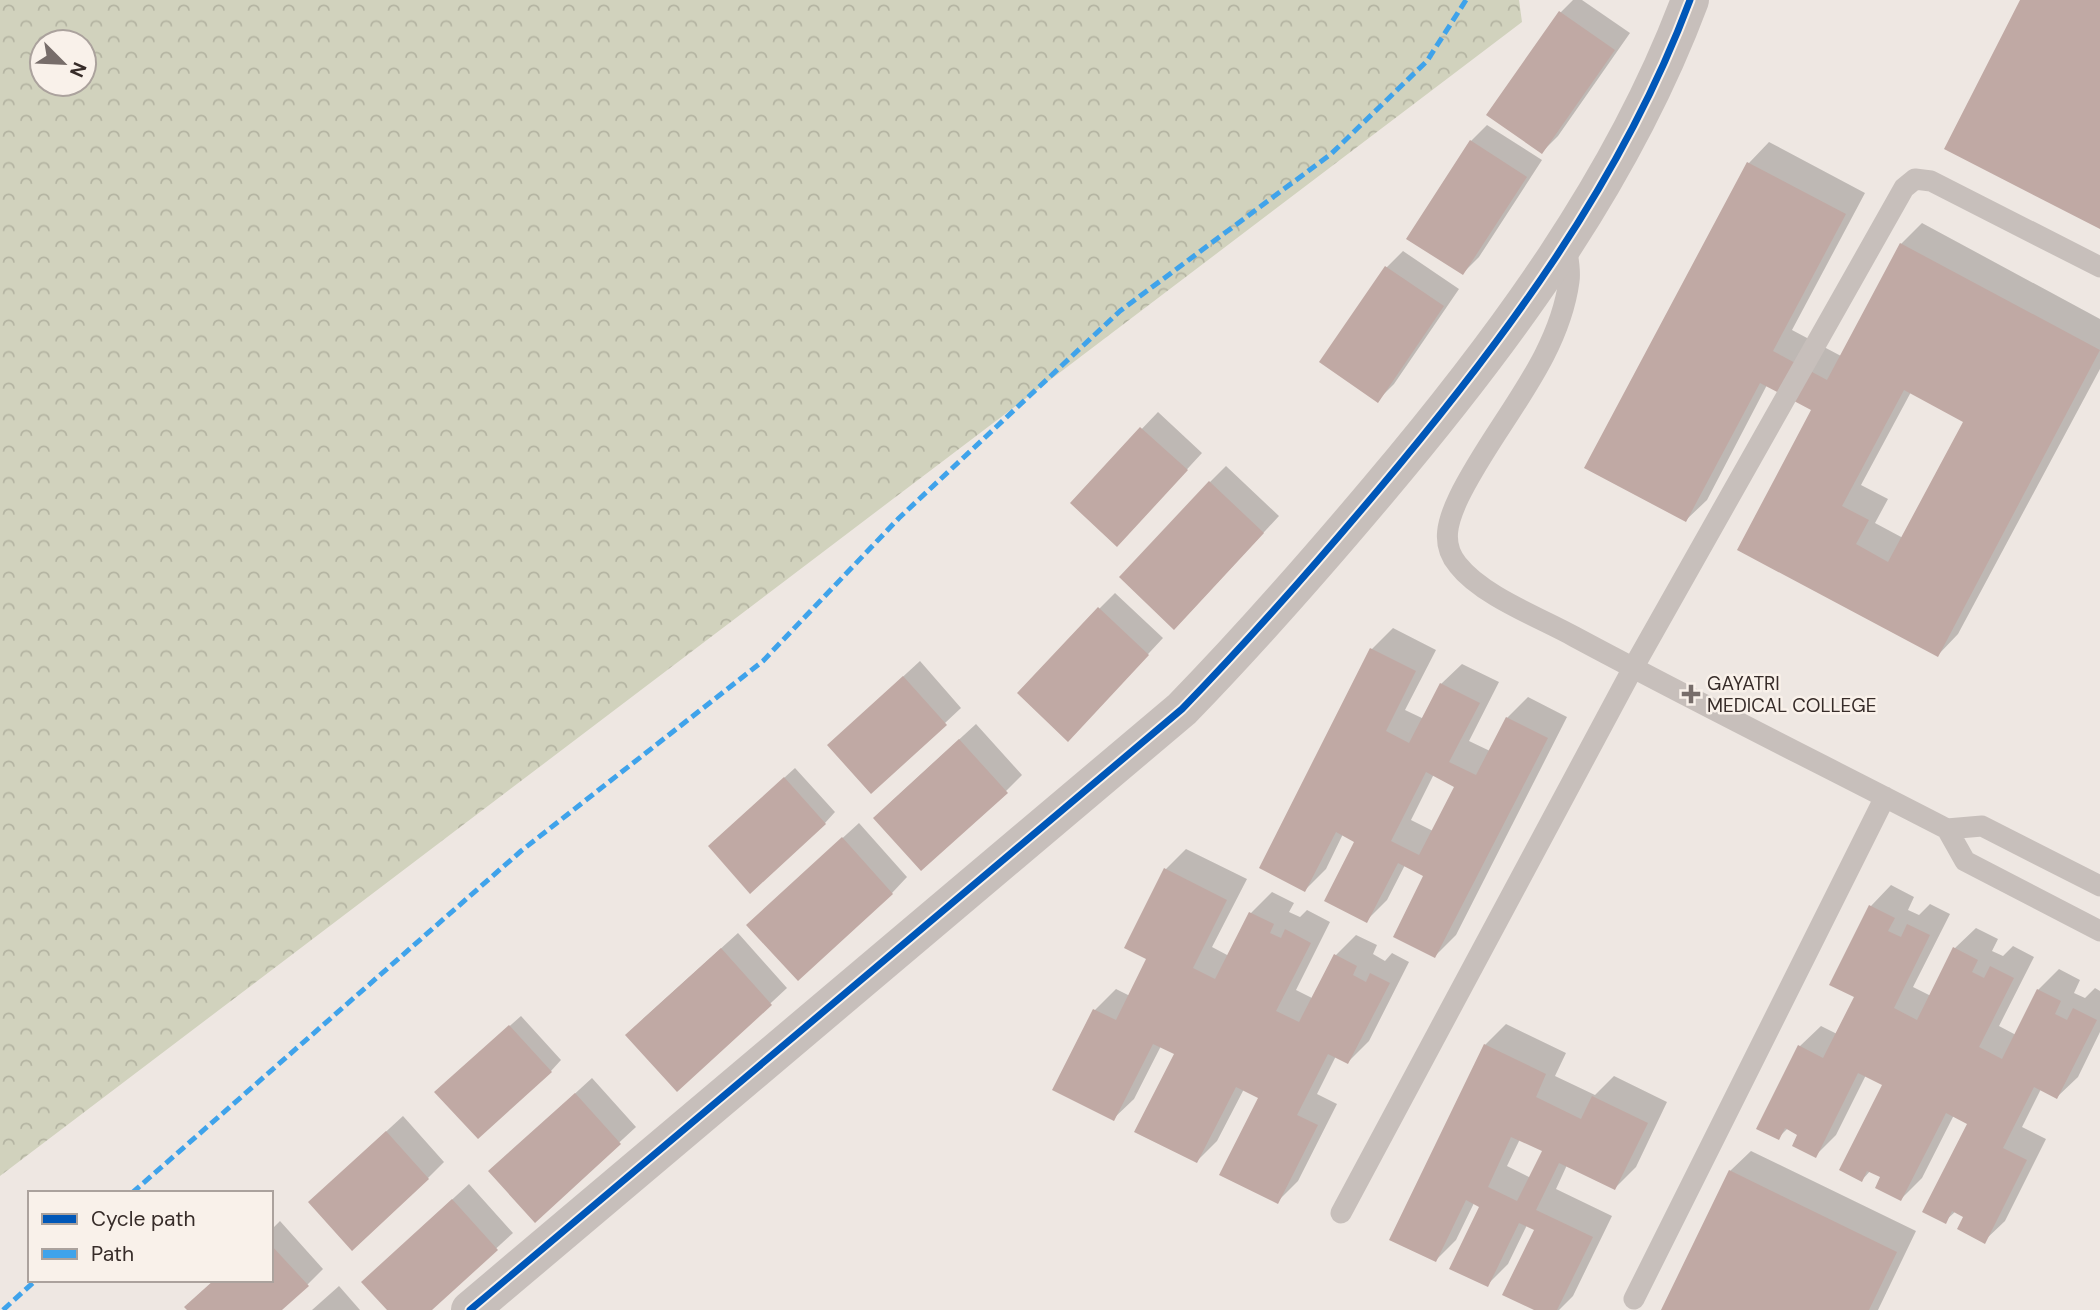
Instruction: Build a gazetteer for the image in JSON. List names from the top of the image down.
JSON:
{
  "places": {
    "health": ["GAYATRI MEDICAL COLLEGE"]
  },
  "legend": ["Cycle path", "Path"],
  "north": "bottom right"
}
